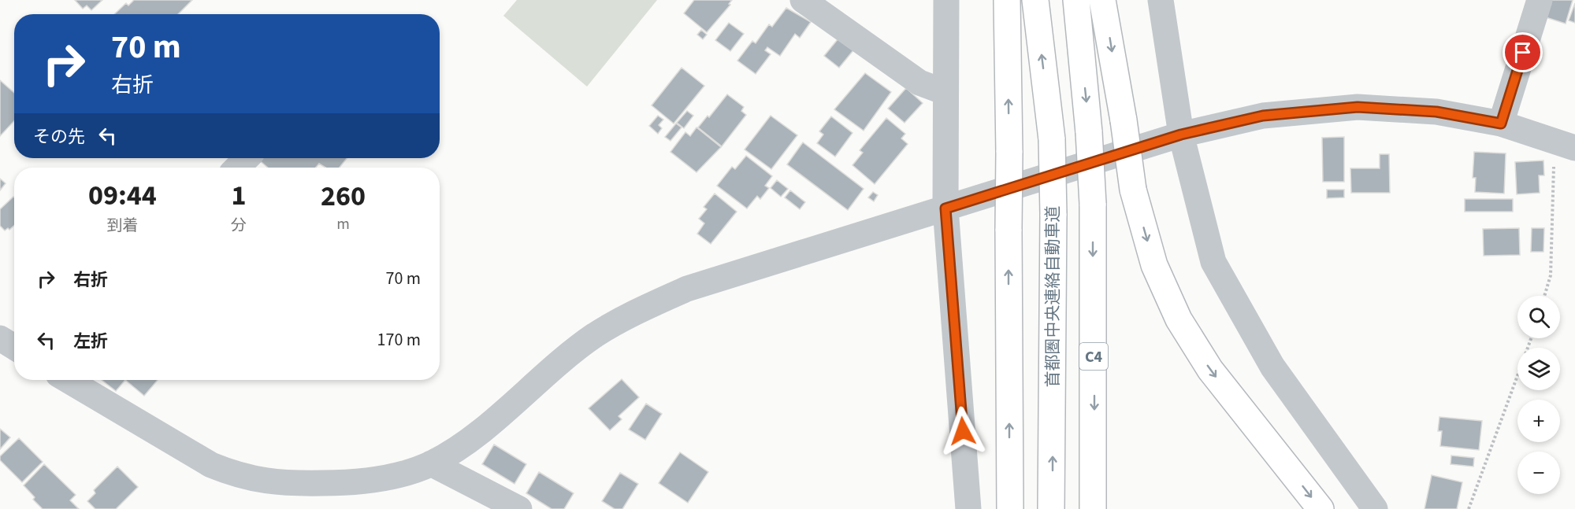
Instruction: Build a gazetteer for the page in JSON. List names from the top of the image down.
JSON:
{
  "streets": {
    "highway": ["首都圏中央連絡自動車道", "C4"]
  },
  "page": {
    "turn": ["70 m", "右折"],
    "then": "その先",
    "eta": [
      "09:44",
      "到着",
      "1",
      "分",
      "260",
      "m"
    ],
    "list": [
      {
        "name": "右折",
        "value": "70 m"
      },
      {
        "name": "左折",
        "value": "170 m"
      }
    ],
    "map_buttons": ["+", "−"]
  }
}
